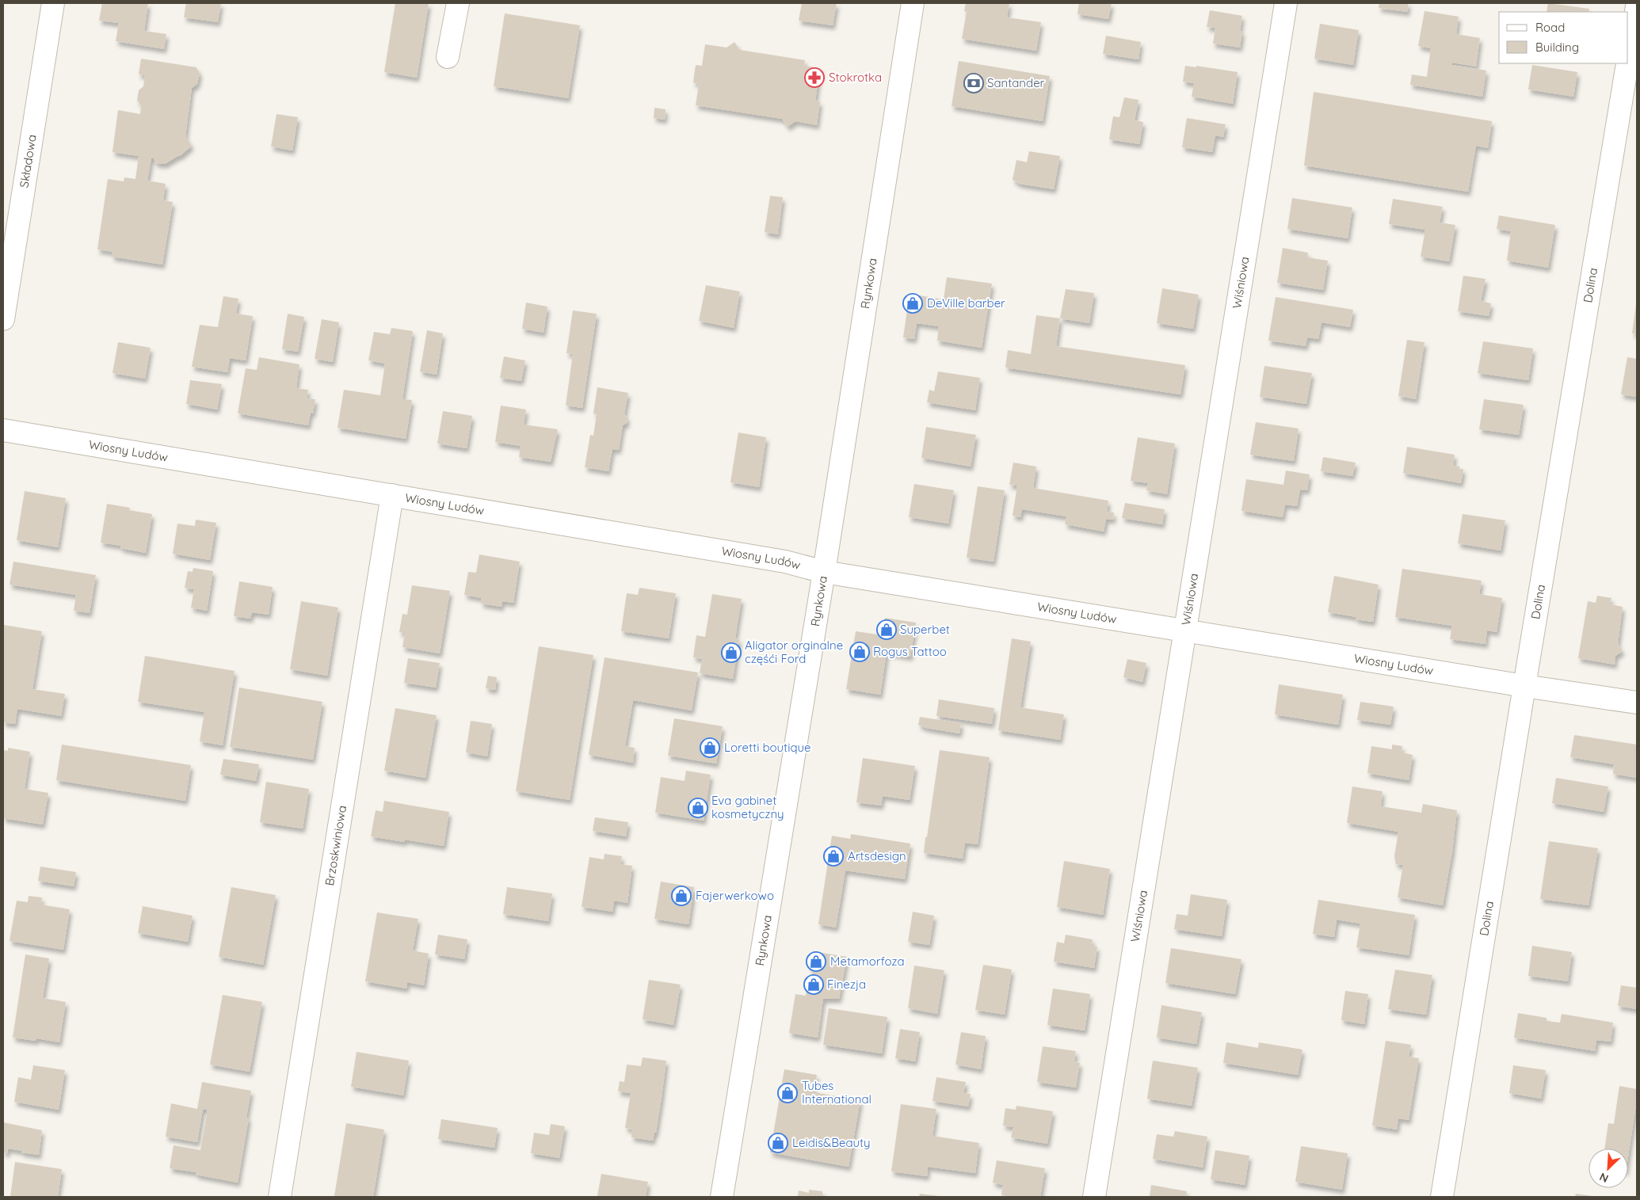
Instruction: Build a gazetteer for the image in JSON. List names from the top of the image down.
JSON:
{
  "streets": {
    "street": [
      "Składowa",
      "Rynkowa",
      "Wiśniowa",
      "Dolina",
      "Wiosny Ludów",
      "Brzoskwiniowa"
    ]
  },
  "crossings": [
    ["Rynkowa", "Wiosny Ludów"],
    ["Wiśniowa", "Wiosny Ludów"],
    ["Dolina", "Wiosny Ludów"],
    ["Wiosny Ludów", "Brzoskwiniowa"]
  ],
  "places": {
    "pharmacy": ["Stokrotka"],
    "bank": ["Santander"],
    "shop": [
      "DeVille barber",
      "Superbet",
      "Rogus Tattoo",
      "Aligator orginalne częśći Ford",
      "Loretti boutique",
      "Eva gabinet kosmetyczny",
      "Artsdesign",
      "Fajerwerkowo",
      "Metamorfoza",
      "Finezja",
      "Tubes International",
      "Leidis&Beauty"
    ]
  },
  "legend": ["Road", "Building"],
  "north": "bottom left"
}
